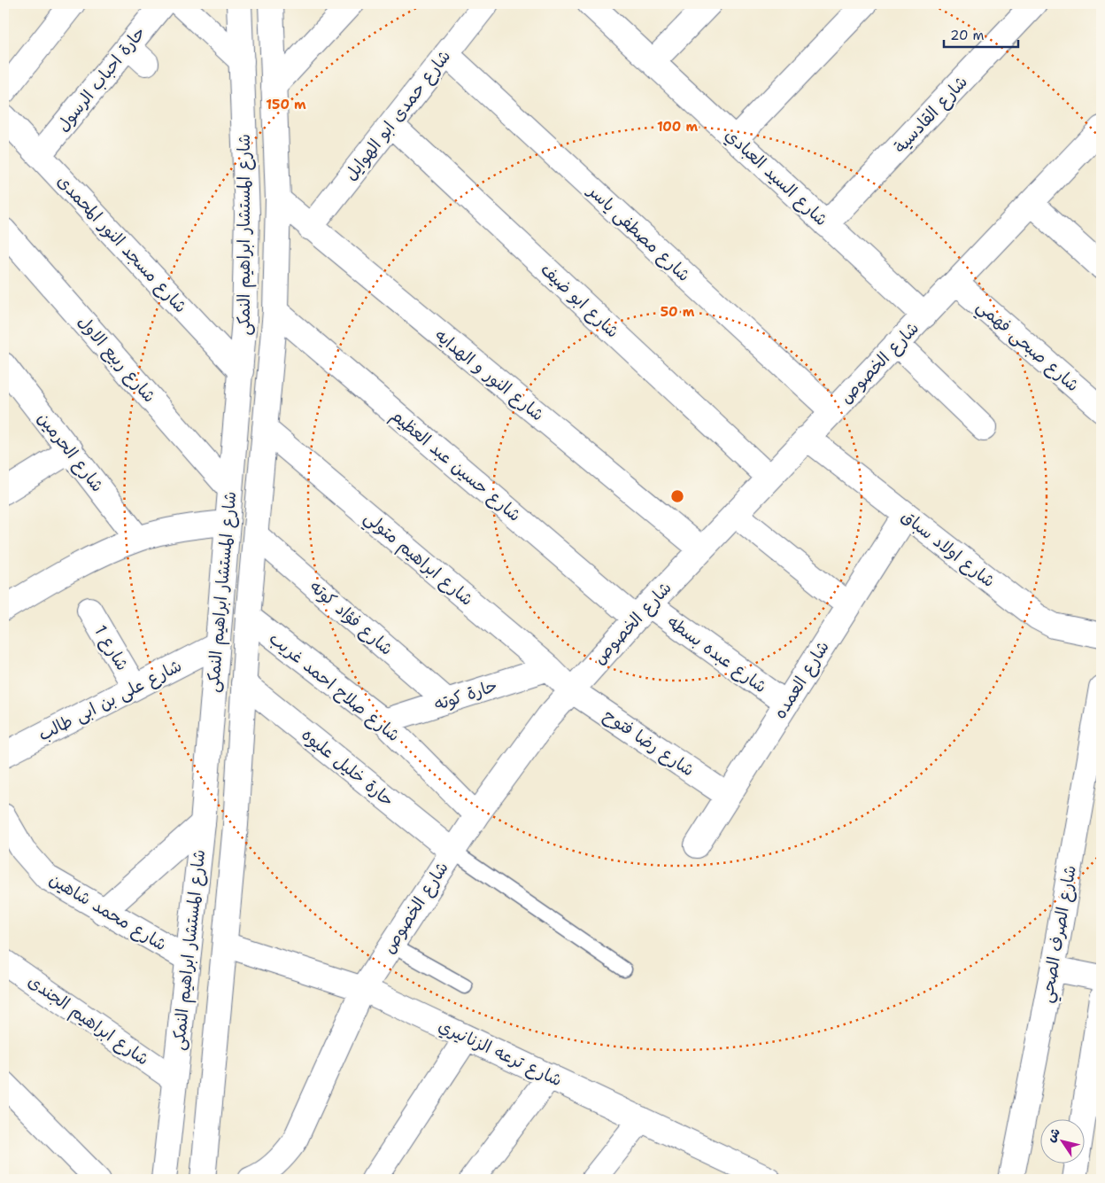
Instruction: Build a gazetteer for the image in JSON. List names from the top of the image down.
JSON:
{
  "streets": {
    "street": [
      "حارة احباب الرسول",
      "شارع القادسية",
      "شارع حمدى ابو الهوايل",
      "شارع السيد العبادي",
      "شارع مصطفى ياسر",
      "شارع المستشار ابراهيم النمكى",
      "شارع مسجد النور المحمدى",
      "شارع ابو ضيف",
      "شارع صبحى فهمي",
      "شارع ربيع الاول",
      "شارع الخصوص",
      "شارع النور و الهدايه",
      "شارع الحرمين",
      "شارع حسين عبد العظيم",
      "شارع اولاد سباق",
      "شارع ابراهيم متولي",
      "شارع فؤاد كوته",
      "شارع 1",
      "شارع عبده بسطه",
      "شارع العمده",
      "شارع صلاح احمد غريب",
      "حارة كوته",
      "شارع على بن ابى طالب",
      "شارع رضا فتوح",
      "حارة خليل عليوه",
      "شارع محمد شاهين",
      "شارع الصرف الصحي",
      "شارع ابراهيم الجندى",
      "شارع ترعه الزنانيري"
    ]
  },
  "crossings": [
    ["حارة احباب الرسول", "شارع مسجد النور المحمدى"],
    ["شارع القادسية", "شارع السيد العبادي"],
    ["شارع حمدى ابو الهوايل", "شارع مصطفى ياسر"],
    ["شارع حمدى ابو الهوايل", "شارع ابو ضيف"],
    ["شارع حمدى ابو الهوايل", "شارع النور و الهدايه"],
    ["شارع السيد العبادي", "شارع الخصوص"],
    ["شارع مصطفى ياسر", "شارع الخصوص"],
    ["شارع المستشار ابراهيم النمكى", "شارع مسجد النور المحمدى"],
    ["شارع المستشار ابراهيم النمكى", "شارع ربيع الاول"],
    ["شارع المستشار ابراهيم النمكى", "شارع النور و الهدايه"],
    ["شارع المستشار ابراهيم النمكى", "شارع حسين عبد العظيم"],
    ["شارع المستشار ابراهيم النمكى", "شارع ابراهيم متولي"],
    ["شارع المستشار ابراهيم النمكى", "شارع فؤاد كوته"],
    ["شارع المستشار ابراهيم النمكى", "شارع صلاح احمد غريب"],
    ["شارع المستشار ابراهيم النمكى", "شارع على بن ابى طالب"],
    ["شارع المستشار ابراهيم النمكى", "حارة خليل عليوه"],
    ["شارع المستشار ابراهيم النمكى", "شارع محمد شاهين"],
    ["شارع المستشار ابراهيم النمكى", "شارع ابراهيم الجندى"],
    ["شارع المستشار ابراهيم النمكى", "شارع ترعه الزنانيري"],
    ["شارع ابو ضيف", "شارع الخصوص"],
    ["شارع صبحى فهمي", "شارع الخصوص"],
    ["شارع الخصوص", "شارع النور و الهدايه"],
    ["شارع الخصوص", "شارع حسين عبد العظيم"],
    ["شارع الخصوص", "شارع اولاد سباق"],
    ["شارع الخصوص", "شارع ابراهيم متولي"],
    ["شارع الخصوص", "شارع عبده بسطه"],
    ["شارع الخصوص", "شارع صلاح احمد غريب"],
    ["شارع الخصوص", "شارع رضا فتوح"],
    ["شارع الخصوص", "حارة خليل عليوه"],
    ["شارع الخصوص", "شارع ترعه الزنانيري"],
    ["شارع حسين عبد العظيم", "شارع عبده بسطه"],
    ["شارع اولاد سباق", "شارع العمده"],
    ["شارع ابراهيم متولي", "حارة كوته"],
    ["شارع ابراهيم متولي", "شارع رضا فتوح"],
    ["شارع فؤاد كوته", "حارة كوته"],
    ["شارع 1", "شارع على بن ابى طالب"],
    ["شارع عبده بسطه", "شارع العمده"],
    ["شارع العمده", "شارع رضا فتوح"],
    ["شارع صلاح احمد غريب", "حارة كوته"]
  ],
  "scale_bar": "20 m",
  "north": "top left",
  "rings": ["150 m", "100 m", "50 m"]
}
